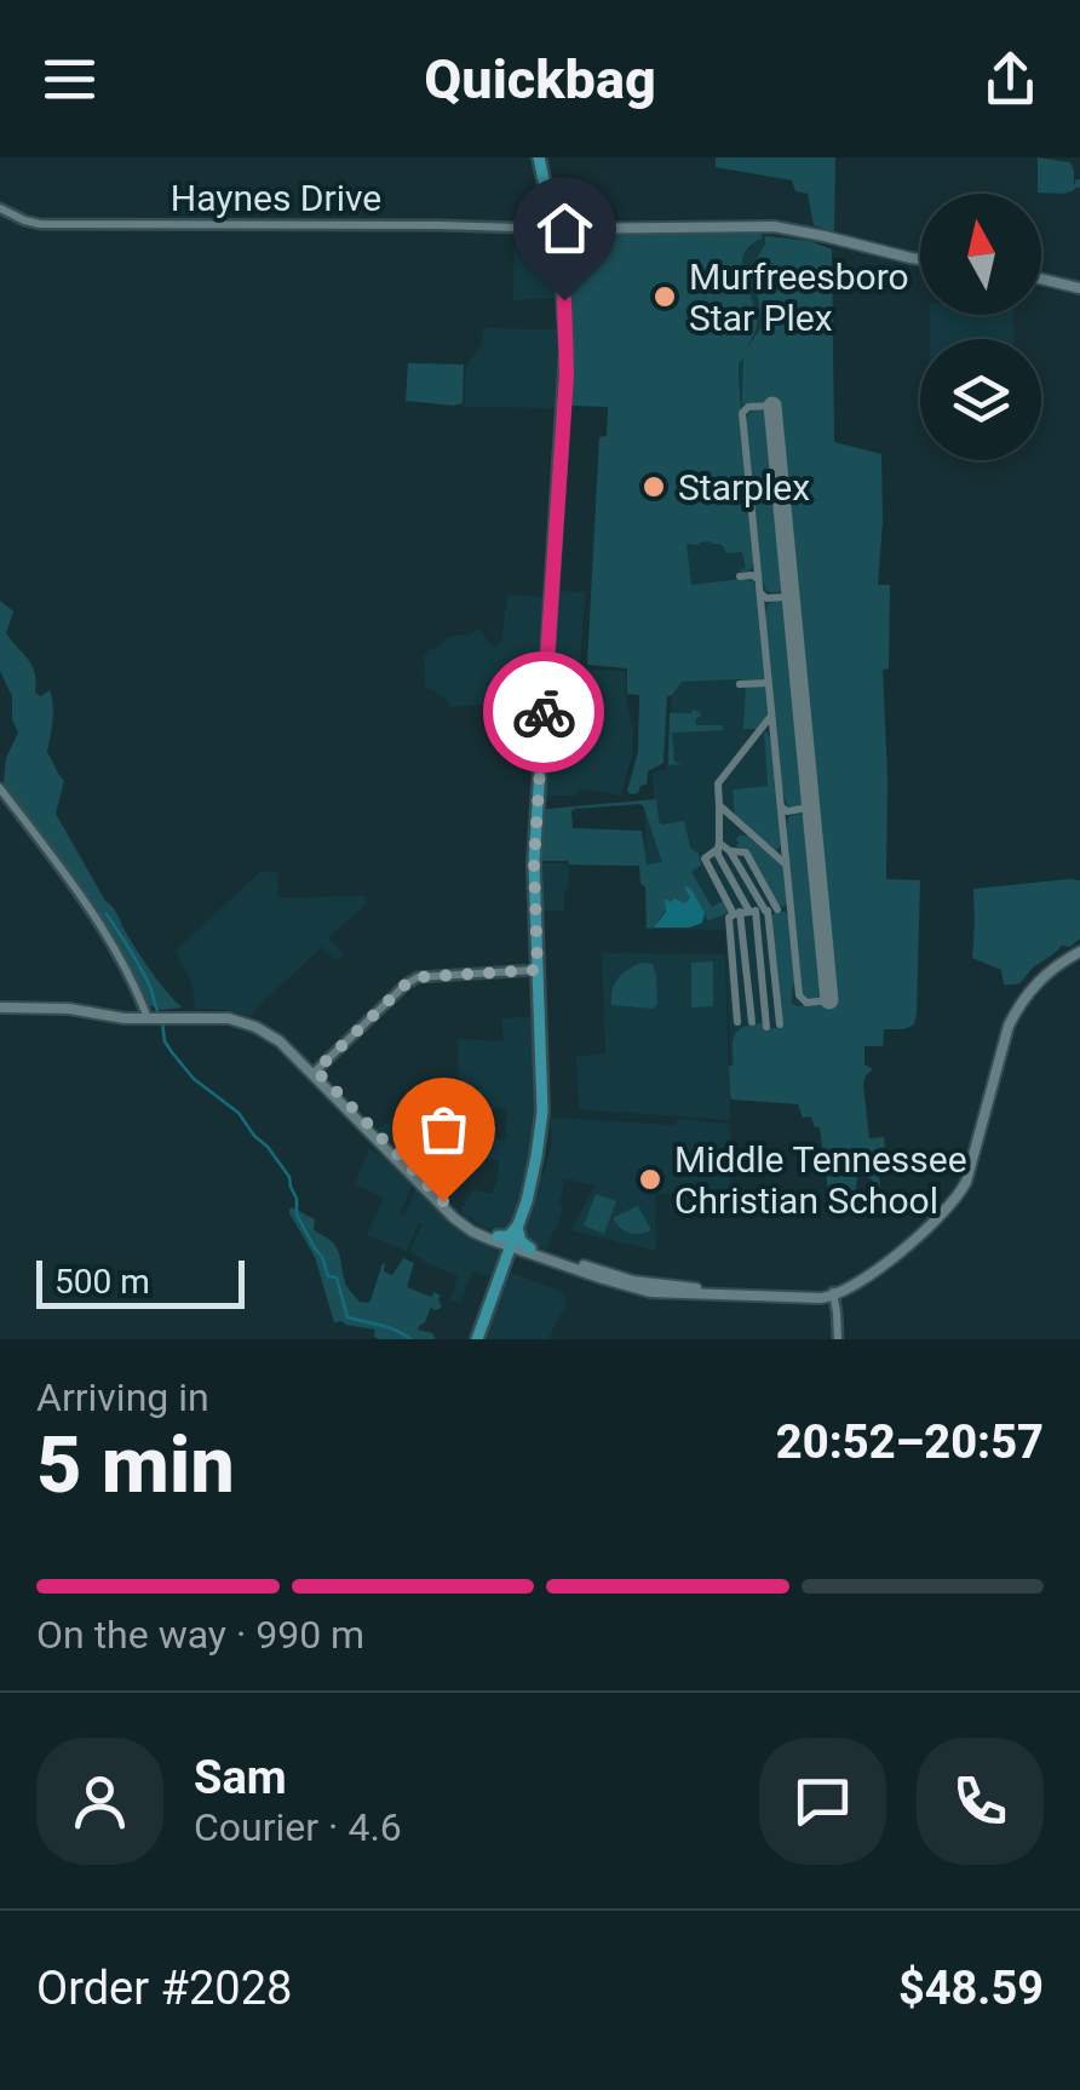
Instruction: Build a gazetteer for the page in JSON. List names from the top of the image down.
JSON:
{
  "streets": {
    "street": ["Haynes Drive"]
  },
  "places": ["Murfreesboro Star Plex", "Starplex", "Middle Tennessee Christian School"],
  "scale_bar": "500 m",
  "north": "top",
  "page": {
    "header": "Quickbag",
    "scale": "500 m",
    "heading": ["5 min", "Arriving in", "20:52–20:57"],
    "panel": [
      "Sam",
      "Courier · 4.6",
      "Order #2028",
      "$48.59"
    ],
    "bar": "On the way · 990 m"
  }
}
